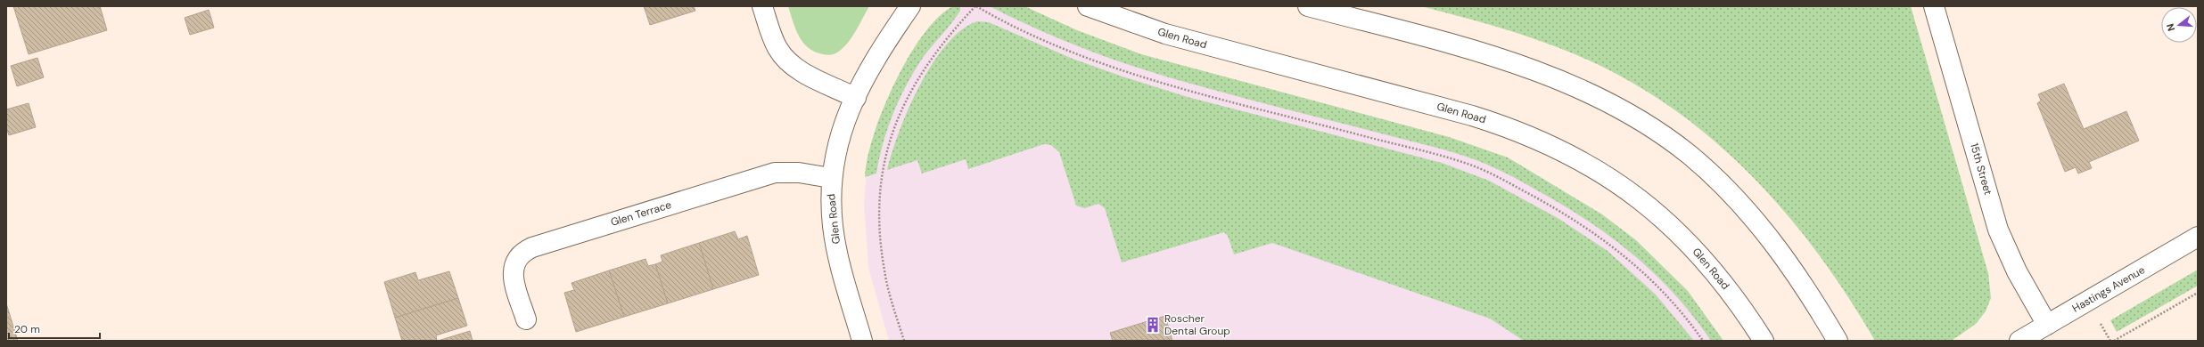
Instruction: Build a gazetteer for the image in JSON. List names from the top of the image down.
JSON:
{
  "streets": {
    "street": [
      "Glen Road",
      "15th Street",
      "Glen Terrace",
      "Hastings Avenue"
    ]
  },
  "crossings": [
    ["Glen Road", "Glen Terrace"],
    ["15th Street", "Hastings Avenue"]
  ],
  "places": {
    "building": ["Roscher Dental Group"]
  },
  "scale_bar": "20 m",
  "north": "left"
}
